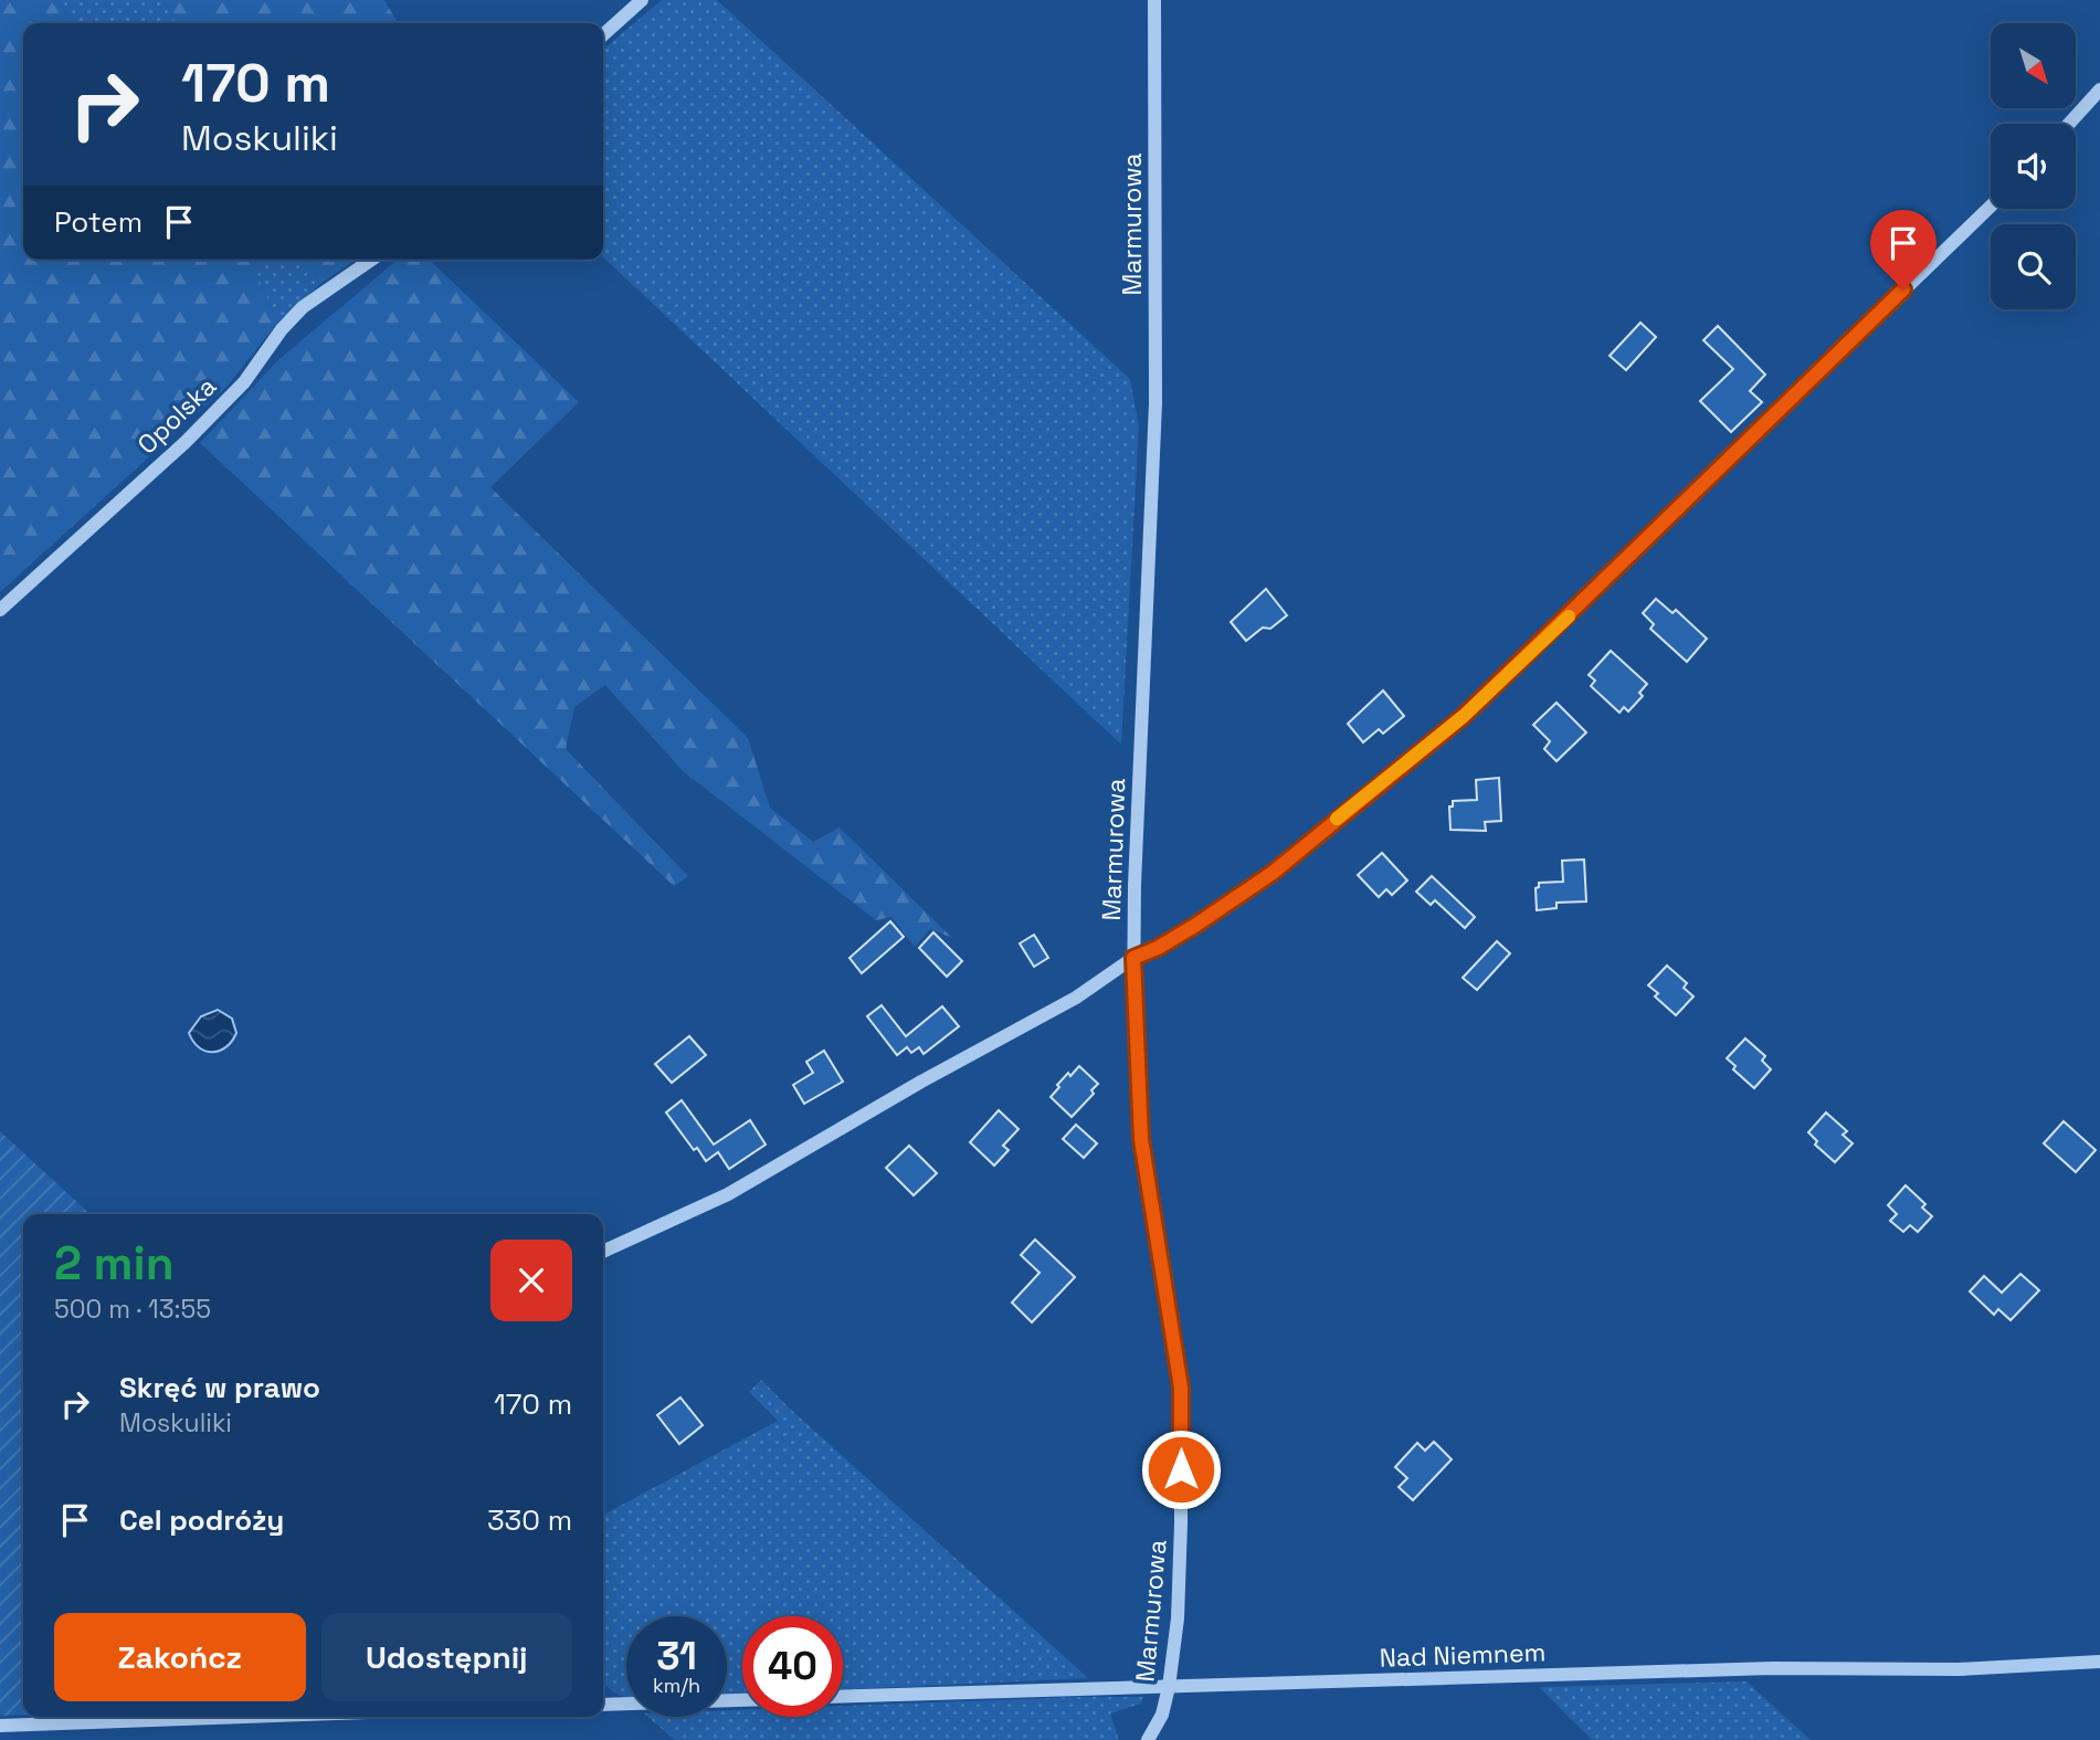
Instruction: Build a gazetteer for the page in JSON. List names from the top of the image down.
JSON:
{
  "streets": {
    "street": ["Marmurowa", "Opolska", "Nad Niemnem"]
  },
  "crossings": [
    ["Marmurowa", "Nad Niemnem"]
  ],
  "north": "bottom right",
  "page": {
    "turn": ["170 m", "Moskuliki"],
    "then": "Potem",
    "heading": ["2 min", "500 m · 13:55"],
    "list": [
      {
        "name": "Skręć w prawo",
        "note": "Moskuliki",
        "value": "170 m"
      },
      {
        "name": "Cel podróży",
        "value": "330 m"
      }
    ],
    "buttons": ["Zakończ", "Udostępnij"],
    "speed": "31 km/h",
    "limit": "40"
  }
}
